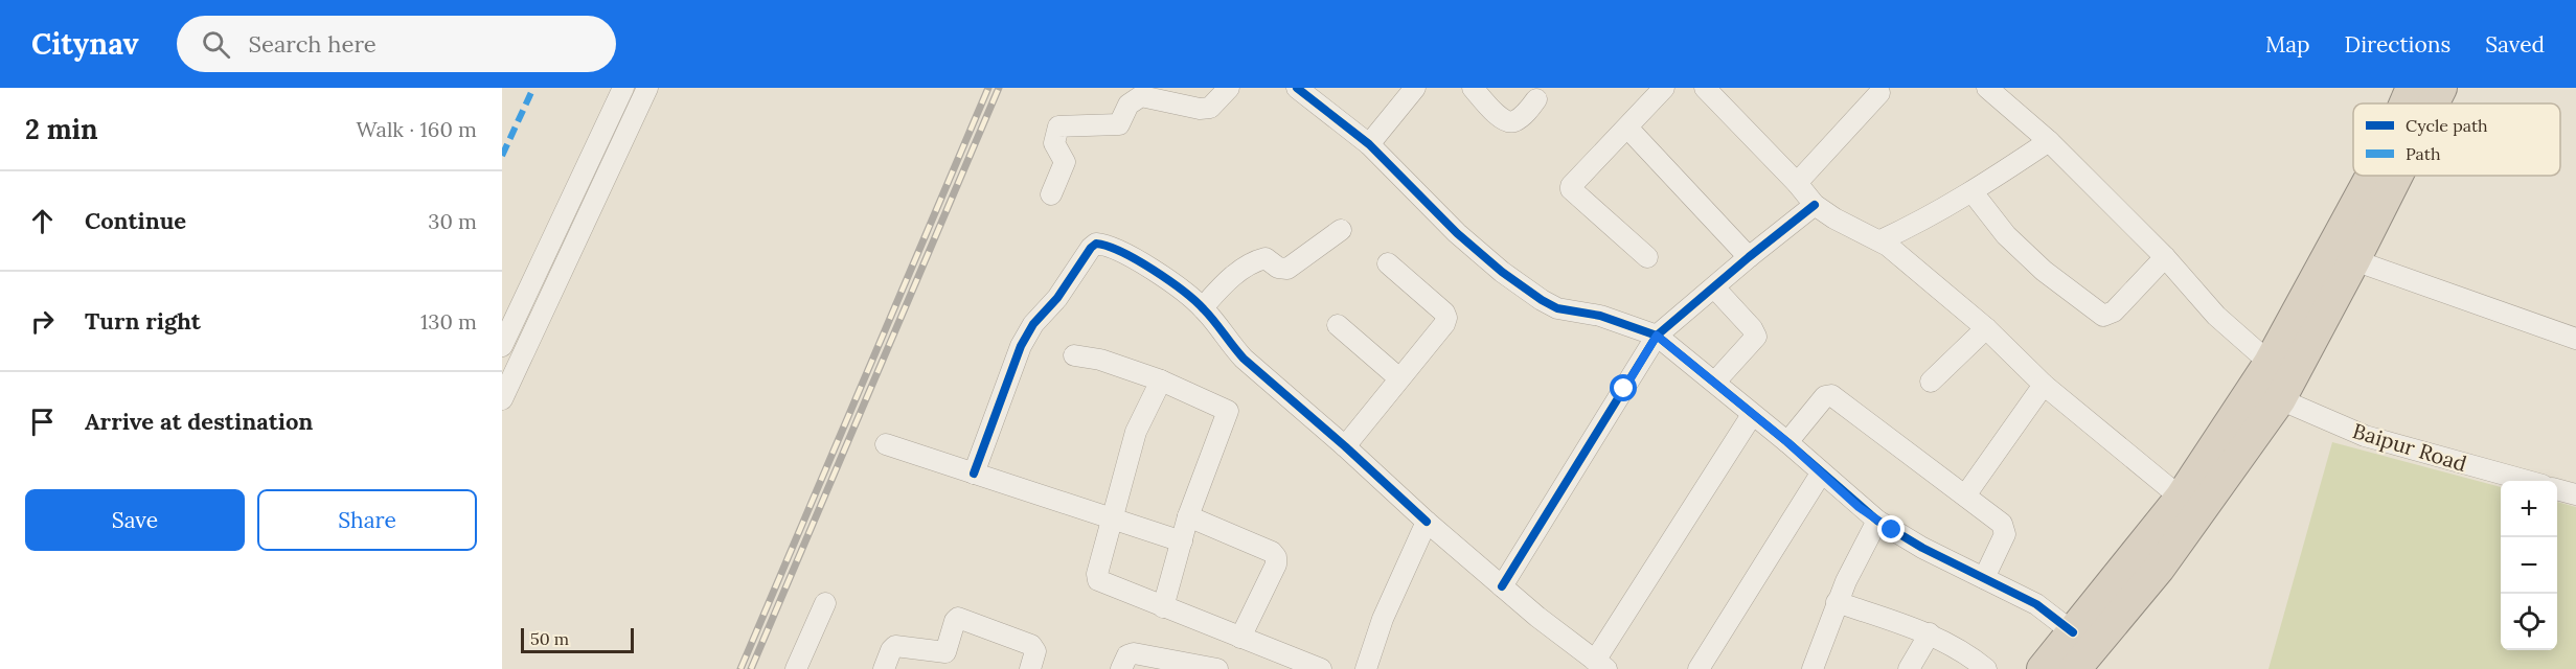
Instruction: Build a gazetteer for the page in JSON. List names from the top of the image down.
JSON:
{
  "streets": {
    "street": ["Baipur Road"]
  },
  "legend": ["Cycle path", "Path"],
  "scale_bar": "50 m",
  "page": {
    "header": "Citynav",
    "search": "Search here",
    "nav": ["Map", "Directions", "Saved"],
    "heading": ["2 min", "Walk · 160 m"],
    "list": [
      ["Continue", "30 m"],
      ["Turn right", "130 m"],
      "Arrive at destination"
    ],
    "buttons": ["Save", "Share"],
    "map_buttons": ["+", "−"],
    "scale": "50 m"
  }
}
